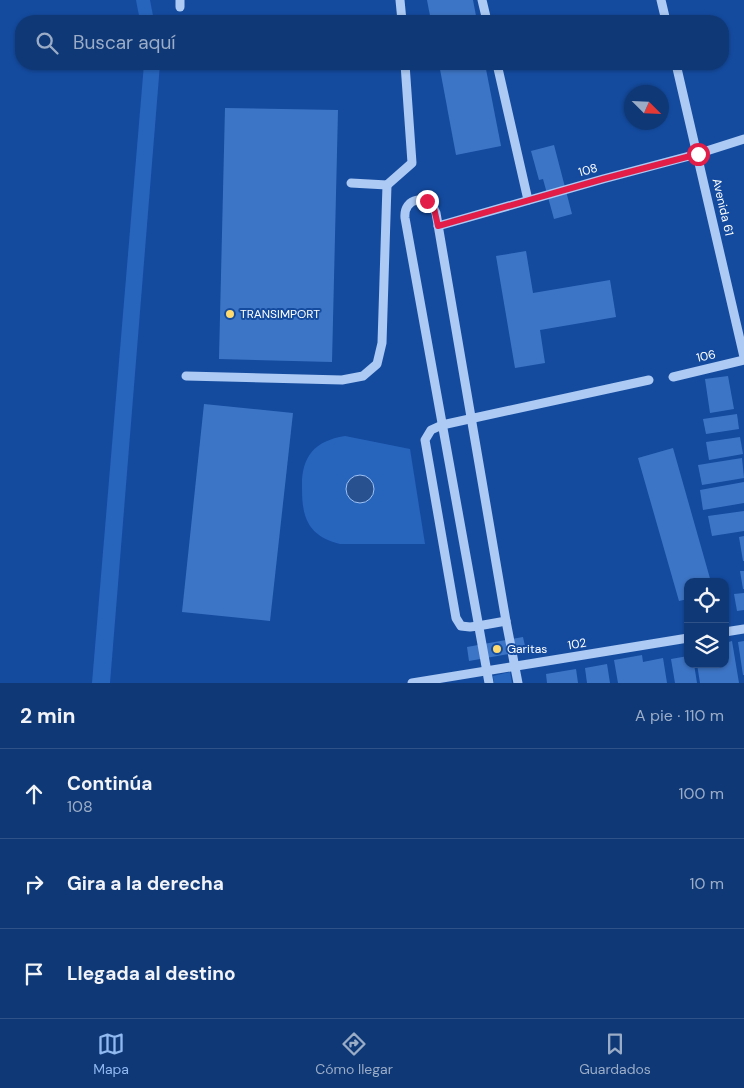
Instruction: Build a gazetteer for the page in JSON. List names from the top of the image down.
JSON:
{
  "streets": {
    "street": [
      "108",
      "Avenida 61",
      "106",
      "102"
    ]
  },
  "crossings": [
    ["108", "Avenida 61"],
    ["Avenida 61", "106"]
  ],
  "places": ["TRANSIMPORT", "Garitas"],
  "north": "bottom right",
  "page": {
    "search": "Buscar aquí",
    "heading": ["2 min", "A pie · 110 m"],
    "list": [
      ["Continúa", "108", "100 m"],
      ["Gira a la derecha", "10 m"],
      "Llegada al destino"
    ],
    "nav": ["Mapa", "Cómo llegar", "Guardados"]
  }
}
